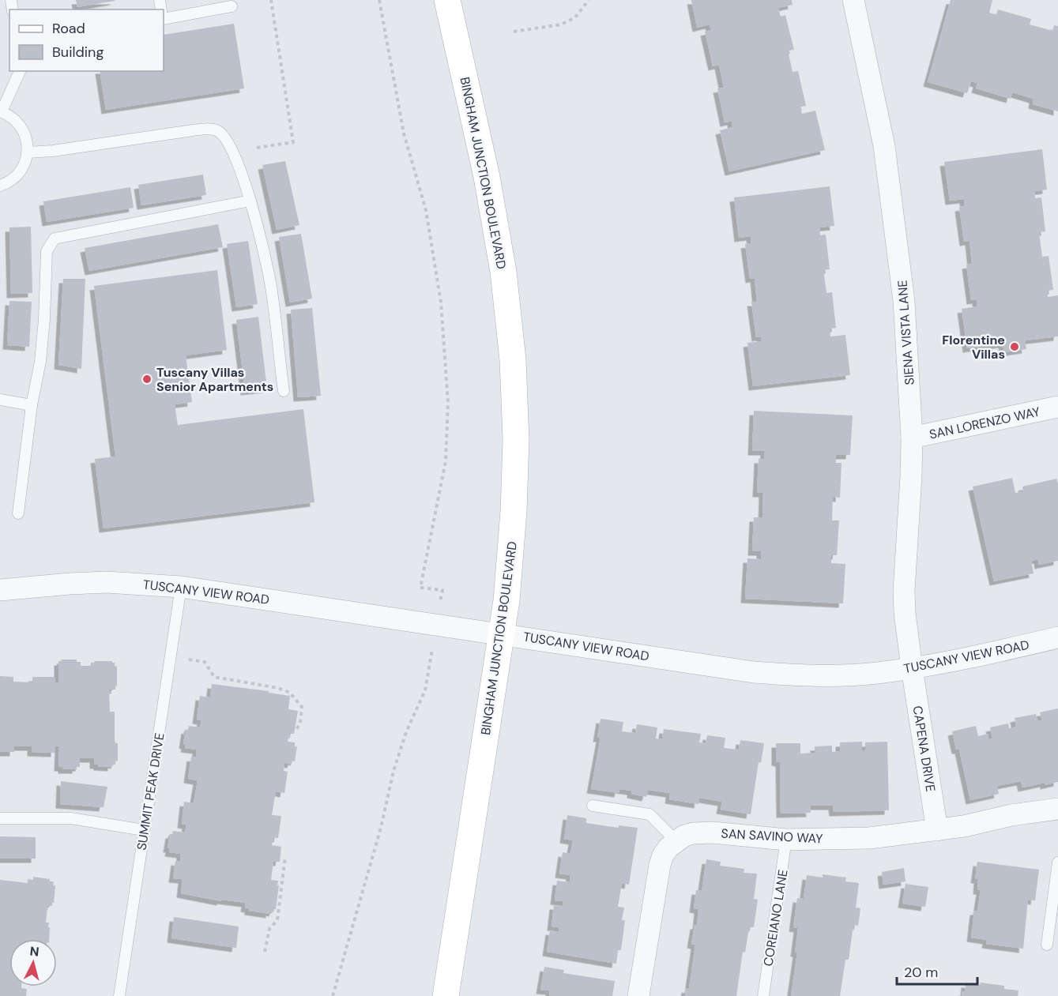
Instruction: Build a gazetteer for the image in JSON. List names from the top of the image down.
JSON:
{
  "streets": {
    "main road": ["BINGHAM JUNCTION BOULEVARD"],
    "street": [
      "SIENA VISTA LANE",
      "SAN LORENZO WAY",
      "TUSCANY VIEW ROAD",
      "CAPENA DRIVE",
      "SAN SAVINO WAY"
    ],
    "lane": ["SUMMIT PEAK DRIVE", "COREIANO LANE"]
  },
  "crossings": [
    ["BINGHAM JUNCTION BOULEVARD", "TUSCANY VIEW ROAD"],
    ["SIENA VISTA LANE", "SAN LORENZO WAY"],
    ["SIENA VISTA LANE", "TUSCANY VIEW ROAD"],
    ["SIENA VISTA LANE", "CAPENA DRIVE"],
    ["TUSCANY VIEW ROAD", "CAPENA DRIVE"],
    ["TUSCANY VIEW ROAD", "SUMMIT PEAK DRIVE"],
    ["CAPENA DRIVE", "SAN SAVINO WAY"],
    ["SAN SAVINO WAY", "COREIANO LANE"]
  ],
  "places": ["Florentine Villas", "Tuscany Villas Senior Apartments"],
  "legend": ["Road", "Building"],
  "scale_bar": "20 m",
  "north": "top"
}
